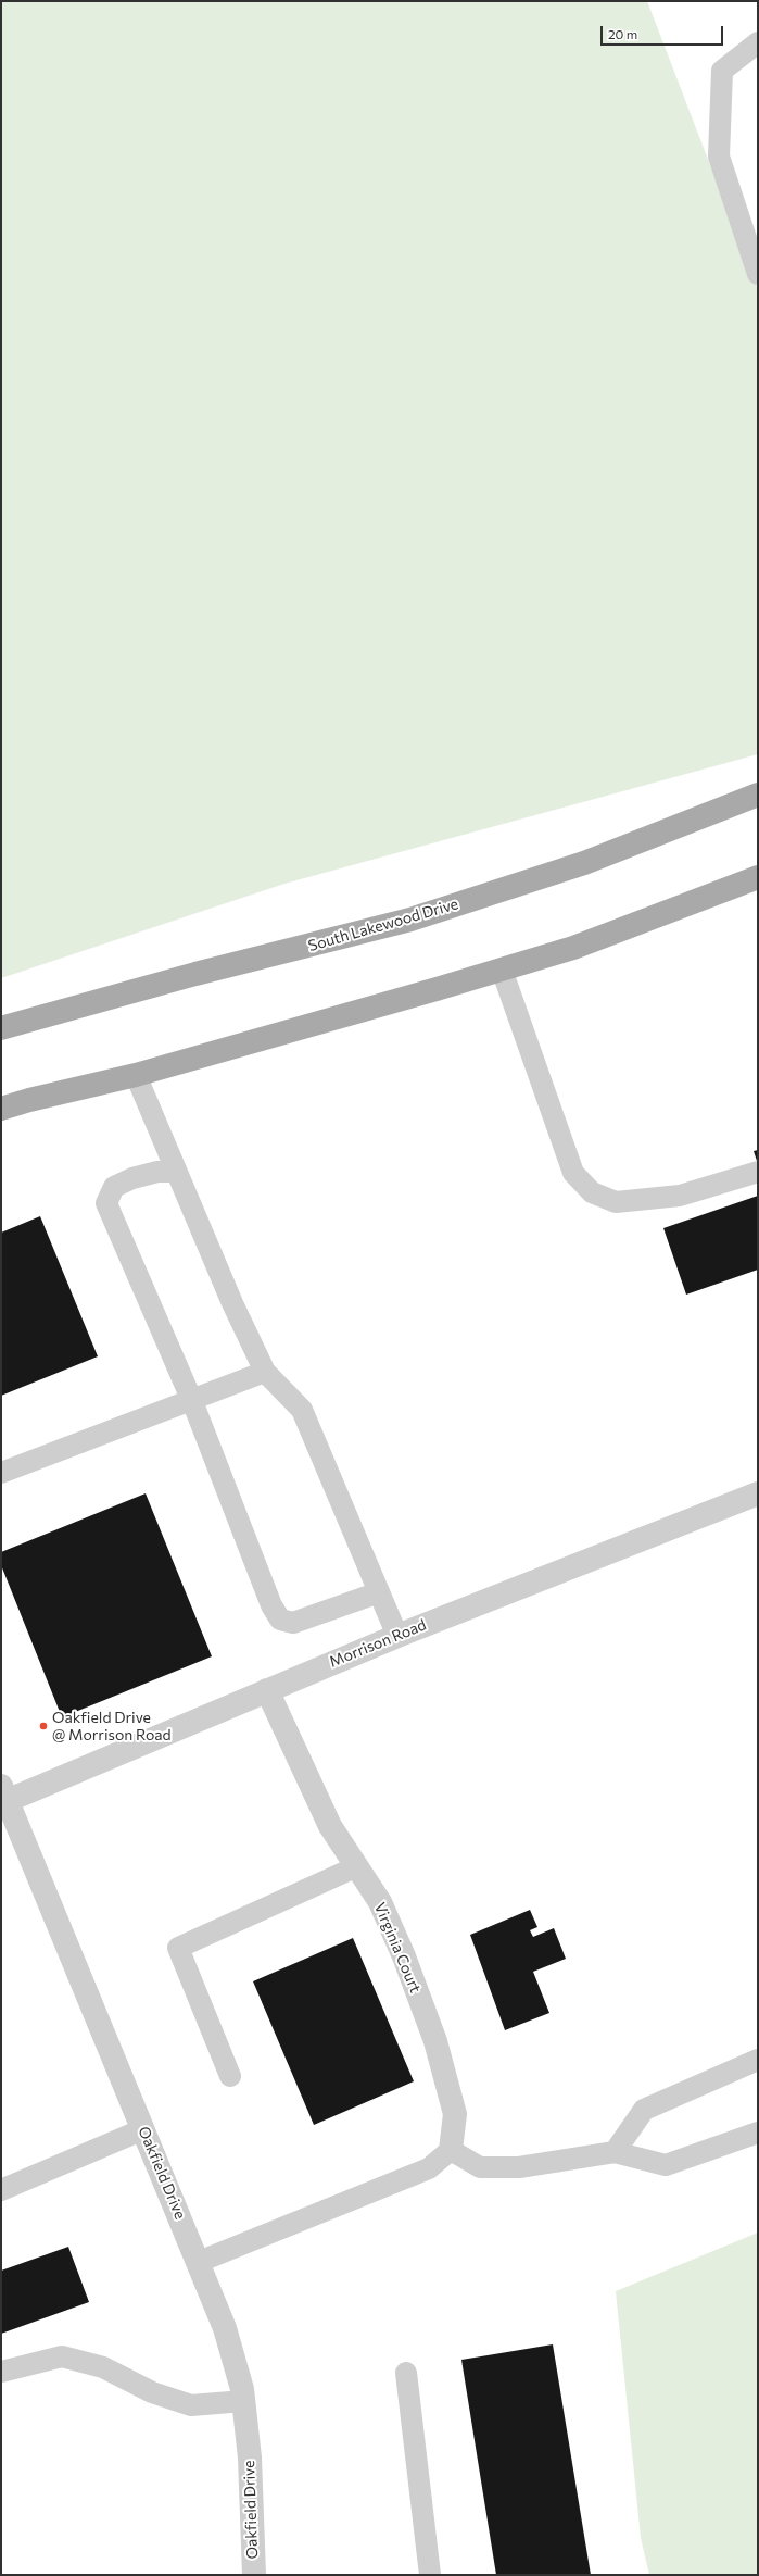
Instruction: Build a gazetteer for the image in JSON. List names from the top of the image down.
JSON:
{
  "streets": {
    "main road": ["South Lakewood Drive"],
    "street": ["Morrison Road", "Virginia Court", "Oakfield Drive"]
  },
  "crossings": [
    ["Morrison Road", "Virginia Court"],
    ["Morrison Road", "Oakfield Drive"]
  ],
  "places": ["Oakfield Drive @ Morrison Road"],
  "scale_bar": "20 m"
}
